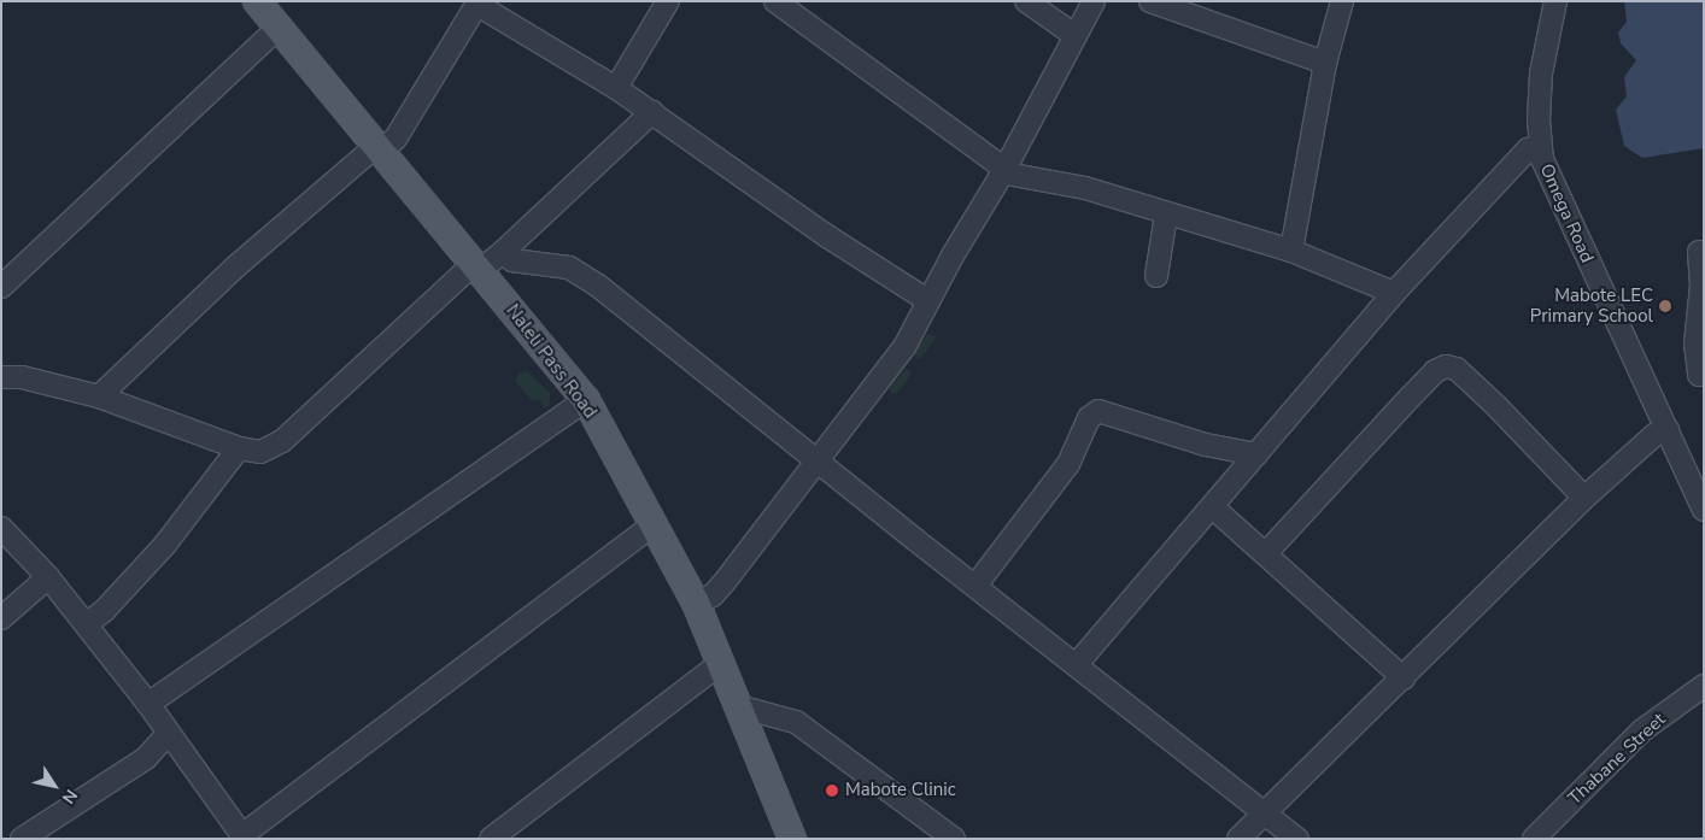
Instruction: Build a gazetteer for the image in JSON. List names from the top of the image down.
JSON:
{
  "streets": {
    "main road": ["Naleli Pass Road"],
    "street": ["Omega Road", "Thabane Street"]
  },
  "places": ["Mabote LEC Primary School", "Mabote Clinic"],
  "north": "bottom right"
}
